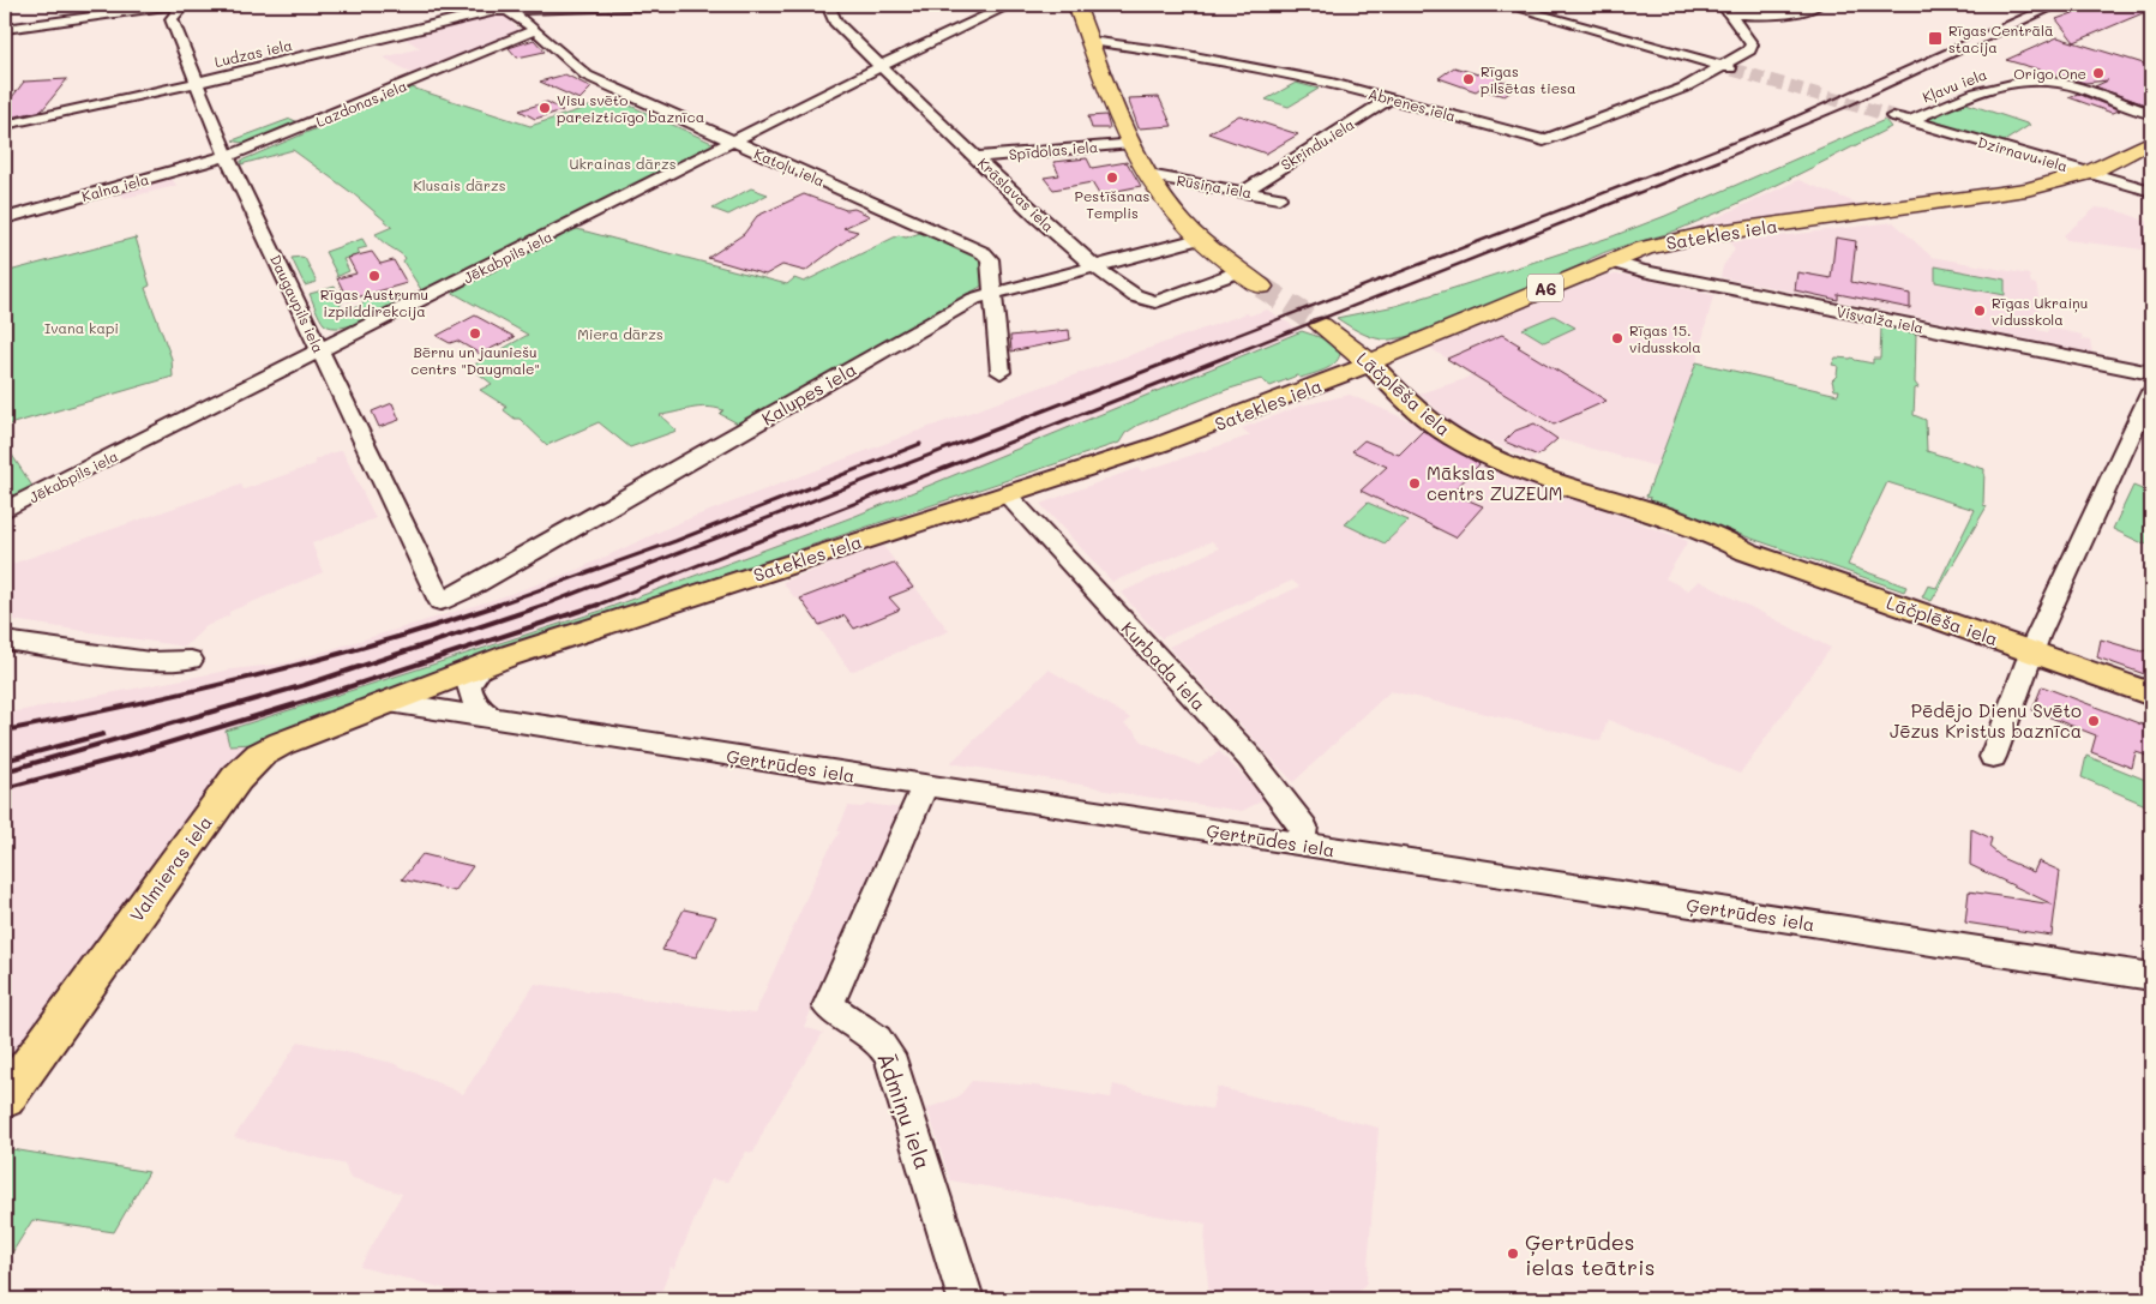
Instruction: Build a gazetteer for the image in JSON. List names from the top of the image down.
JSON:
{
  "streets": {
    "highway": ["Satekles iela", "A6", "Lāčplēša iela"],
    "main road": ["Valmieras iela"],
    "street": [
      "Ludzas iela",
      "Kļavu iela",
      "Lazdonas iela",
      "Abrenes iela",
      "Skrindu iela",
      "Spīdolas iela",
      "Dzirnavu iela",
      "Katoļu iela",
      "Rūsiņa iela",
      "Kalna iela",
      "Krāslavas iela",
      "Jēkabpils iela",
      "Daugavpils iela",
      "Visvalža iela",
      "Kalupes iela",
      "Kurbada iela",
      "Ģertrūdes iela",
      "Ādmiņu iela"
    ]
  },
  "crossings": [
    ["Ludzas iela", "Katoļu iela"],
    ["Ludzas iela", "Daugavpils iela"],
    ["Kļavu iela", "Dzirnavu iela"],
    ["Lazdonas iela", "Katoļu iela"],
    ["Lazdonas iela", "Kalna iela"],
    ["Lazdonas iela", "Daugavpils iela"],
    ["Abrenes iela", "Skrindu iela"],
    ["Skrindu iela", "Rūsiņa iela"],
    ["Spīdolas iela", "Krāslavas iela"],
    ["Dzirnavu iela", "Satekles iela"],
    ["Katoļu iela", "Jēkabpils iela"],
    ["Katoļu iela", "Kalupes iela"],
    ["Kalna iela", "Daugavpils iela"],
    ["Krāslavas iela", "Jēkabpils iela"],
    ["Krāslavas iela", "Kalupes iela"],
    ["Satekles iela", "Visvalža iela"],
    ["Satekles iela", "Lāčplēša iela"],
    ["Satekles iela", "Kurbada iela"],
    ["Satekles iela", "Ģertrūdes iela"],
    ["Satekles iela", "Valmieras iela"],
    ["Jēkabpils iela", "Daugavpils iela"],
    ["Daugavpils iela", "Kalupes iela"],
    ["Kurbada iela", "Ģertrūdes iela"],
    ["Ģertrūdes iela", "Valmieras iela"],
    ["Ģertrūdes iela", "Ādmiņu iela"]
  ],
  "parks": [
    "Ukrainas dārzs",
    "Klusais dārzs",
    "Ivana kapi",
    "Miera dārzs"
  ],
  "places": {
    "transit": ["Rīgas Centrālā stacija"],
    "other": [
      "Origo One",
      "Rīgas pilsētas tiesa",
      "Visu svēto pareizticīgo baznīca",
      "Pestīšanas Templis",
      "Rīgas Austrumu izpilddirekcija",
      "Rīgas Ukraiņu vidusskola",
      "Bērnu un jauniešu centrs \"Daugmale\"",
      "Rīgas 15. vidusskola",
      "Mākslas centrs ZUZEUM",
      "Pēdējo Dienu Svēto Jēzus Kristus baznīca",
      "Ģertrūdes ielas teātris"
    ]
  }
}
